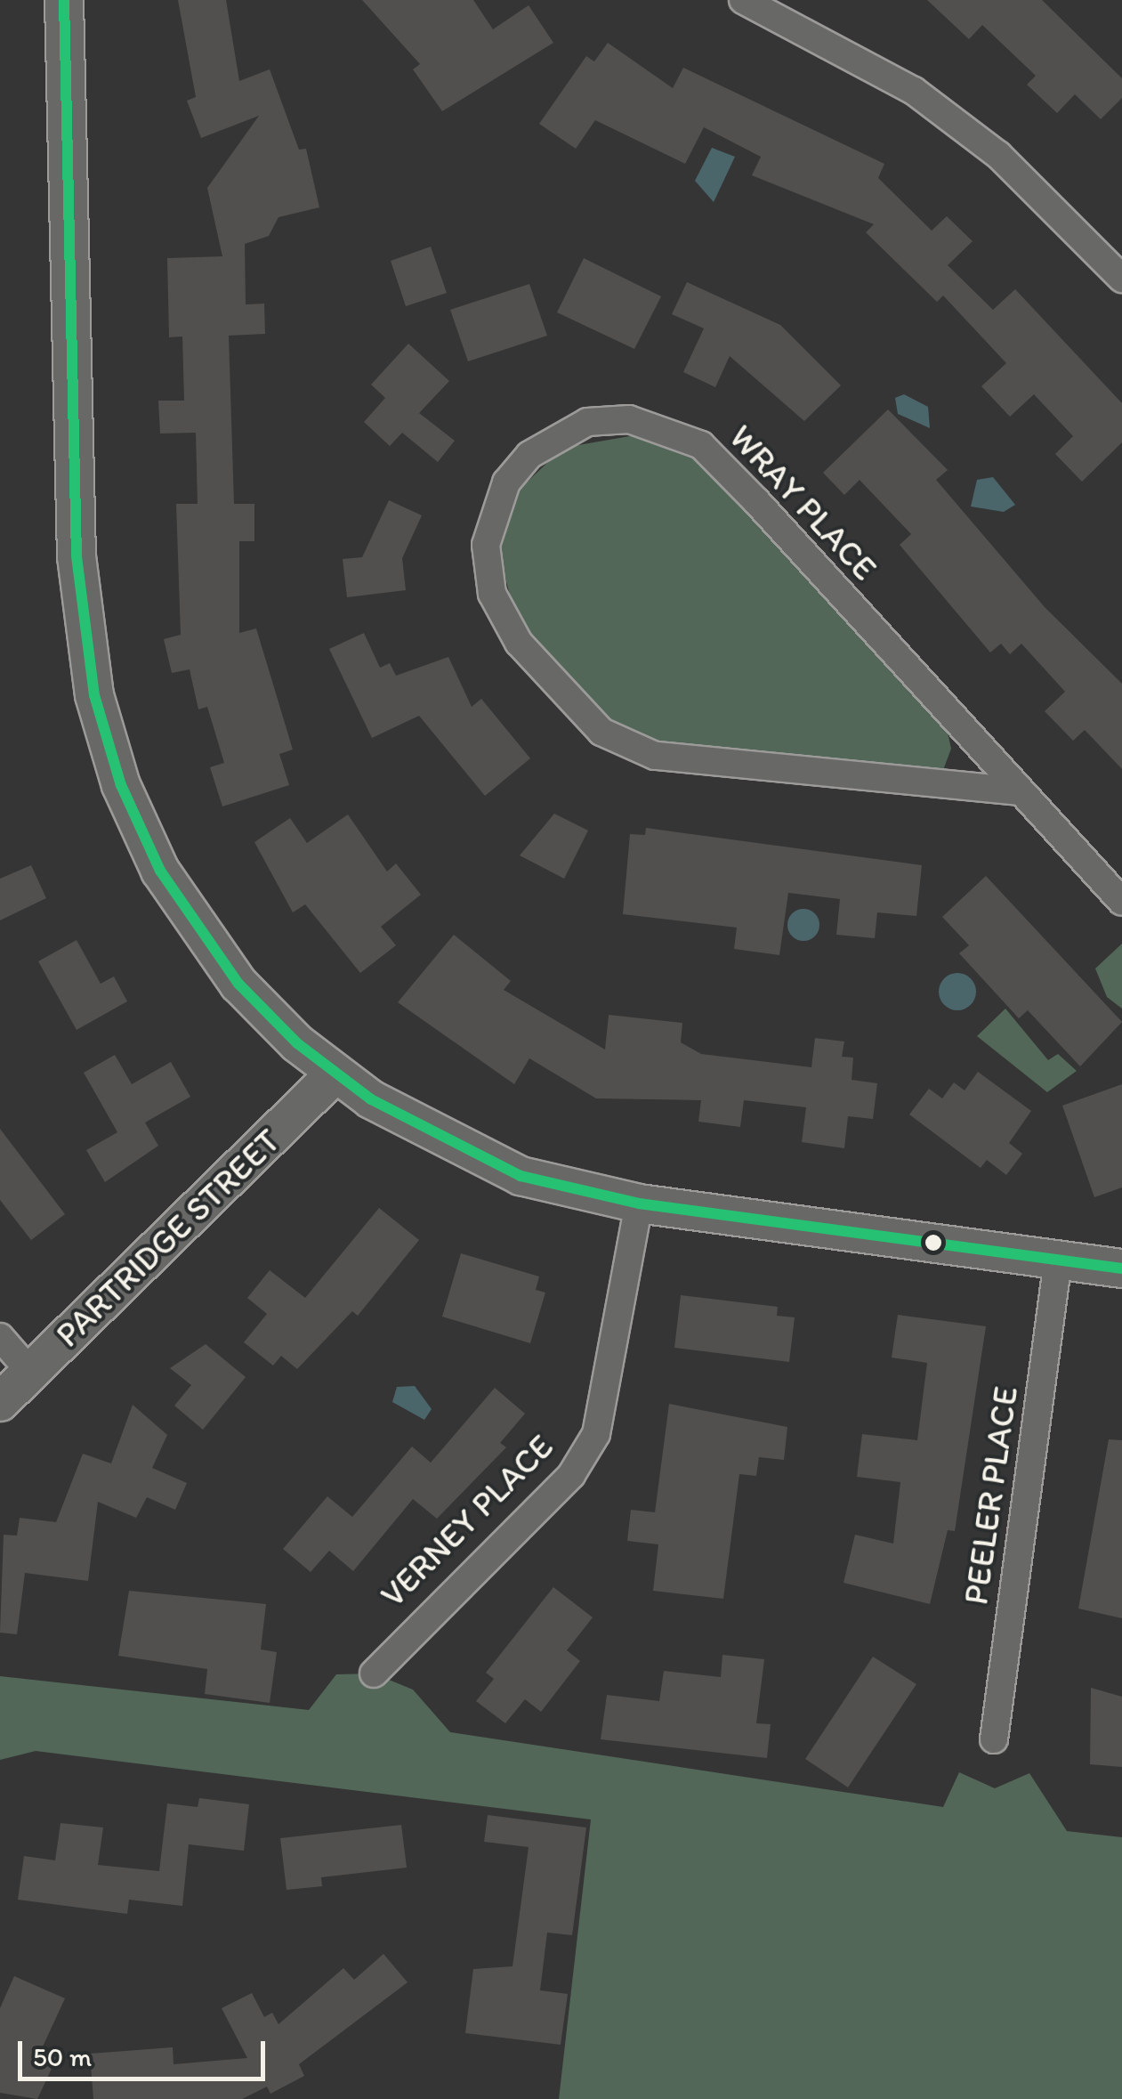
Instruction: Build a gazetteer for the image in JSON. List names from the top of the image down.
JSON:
{
  "streets": {
    "street": [
      "WRAY PLACE",
      "PARTRIDGE STREET",
      "PEELER PLACE",
      "VERNEY PLACE"
    ]
  },
  "scale_bar": "50 m"
}
